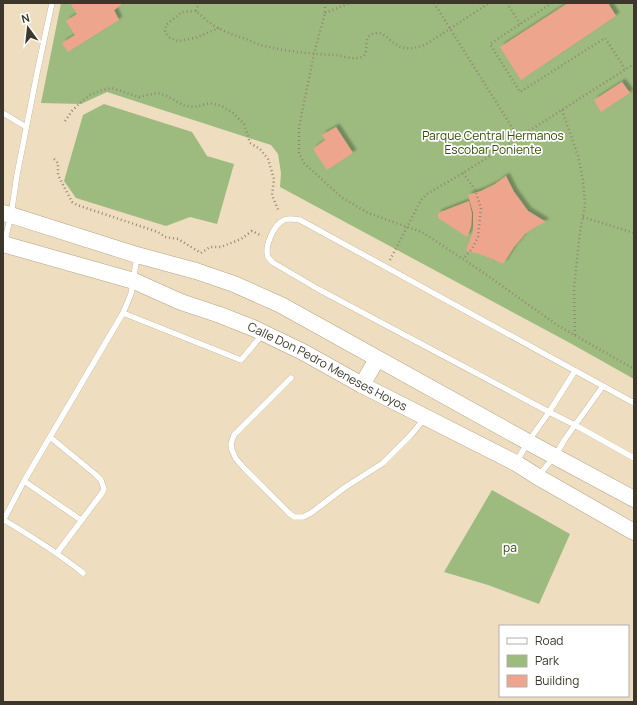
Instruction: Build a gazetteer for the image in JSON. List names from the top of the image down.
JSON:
{
  "streets": {
    "street": ["Calle Don Pedro Meneses Hoyos"]
  },
  "parks": ["Parque Central Hermanos Escobar Poniente", "pa"],
  "legend": ["Road", "Park", "Building"],
  "north": "top"
}
